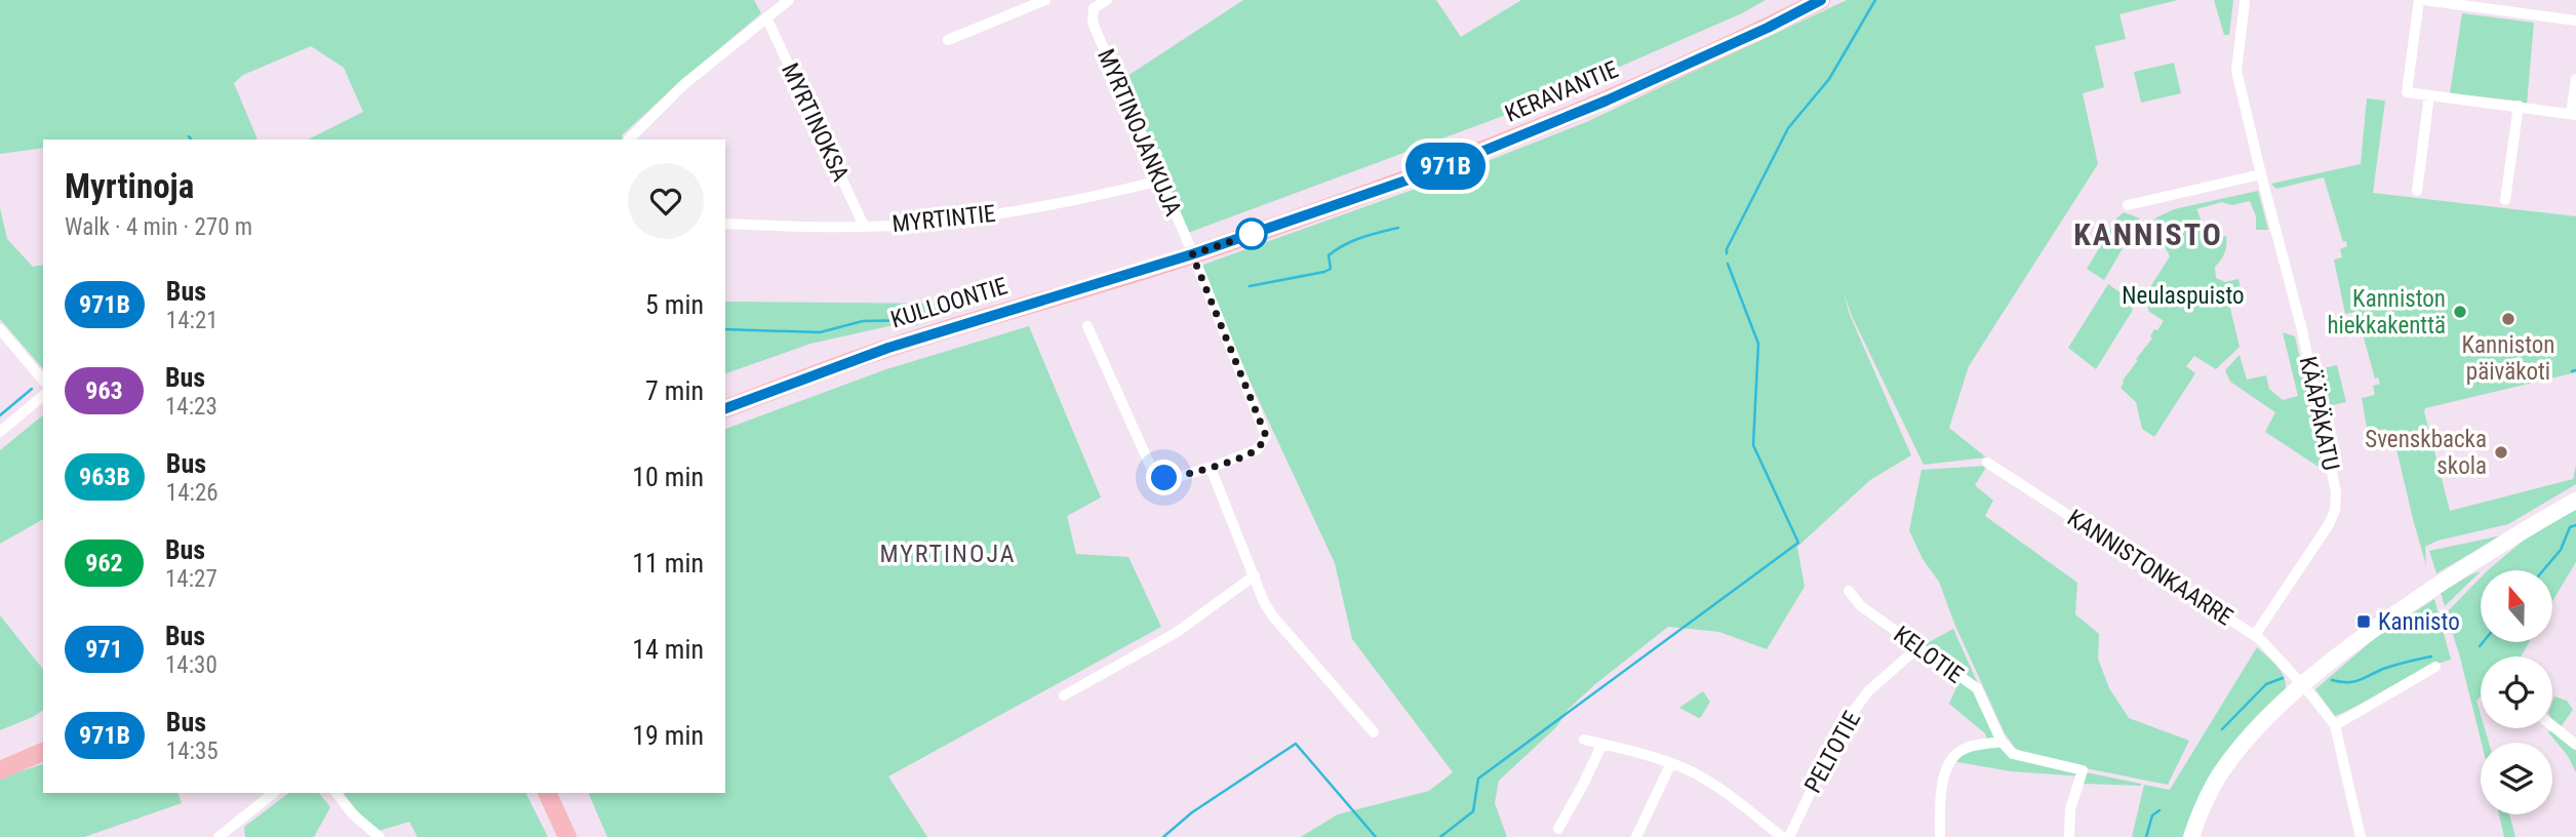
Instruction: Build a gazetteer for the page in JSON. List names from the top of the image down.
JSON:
{
  "streets": {
    "main road": ["KERAVANTIE", "KULLOONTIE"],
    "street": [
      "MYRTINOKSA",
      "MYRTINOJANKUJA",
      "MYRTINTIE",
      "KÄÄPÄKATU",
      "KANNISTONKAARRE",
      "KELOTIE",
      "PELTOTIE"
    ]
  },
  "crossings": [
    ["KERAVANTIE", "MYRTINOJANKUJA"],
    ["KERAVANTIE", "KULLOONTIE"],
    ["MYRTINOKSA", "MYRTINTIE"],
    ["MYRTINOJANKUJA", "MYRTINTIE"],
    ["MYRTINOJANKUJA", "KULLOONTIE"],
    ["KÄÄPÄKATU", "KANNISTONKAARRE"],
    ["KELOTIE", "PELTOTIE"]
  ],
  "districts": ["KANNISTO", "MYRTINOJA"],
  "parks": ["Neulaspuisto"],
  "places": {
    "other": ["Kanniston hiekkakenttä", "Kanniston päiväkoti", "Svenskbacka skola"],
    "transit": ["Kannisto"]
  },
  "lines": ["bus line 971B"],
  "north": "top",
  "page": {
    "on_map": "971B",
    "heading": ["Myrtinoja", "Walk · 4 min · 270 m"],
    "list": [
      {
        "mark": "971B",
        "name": "Bus",
        "note": "14:21",
        "value": "5 min"
      },
      {
        "mark": "963",
        "name": "Bus",
        "note": "14:23",
        "value": "7 min"
      },
      {
        "mark": "963B",
        "name": "Bus",
        "note": "14:26",
        "value": "10 min"
      },
      {
        "mark": "962",
        "name": "Bus",
        "note": "14:27",
        "value": "11 min"
      },
      {
        "mark": "971",
        "name": "Bus",
        "note": "14:30",
        "value": "14 min"
      },
      {
        "mark": "971B",
        "name": "Bus",
        "note": "14:35",
        "value": "19 min"
      }
    ]
  }
}
